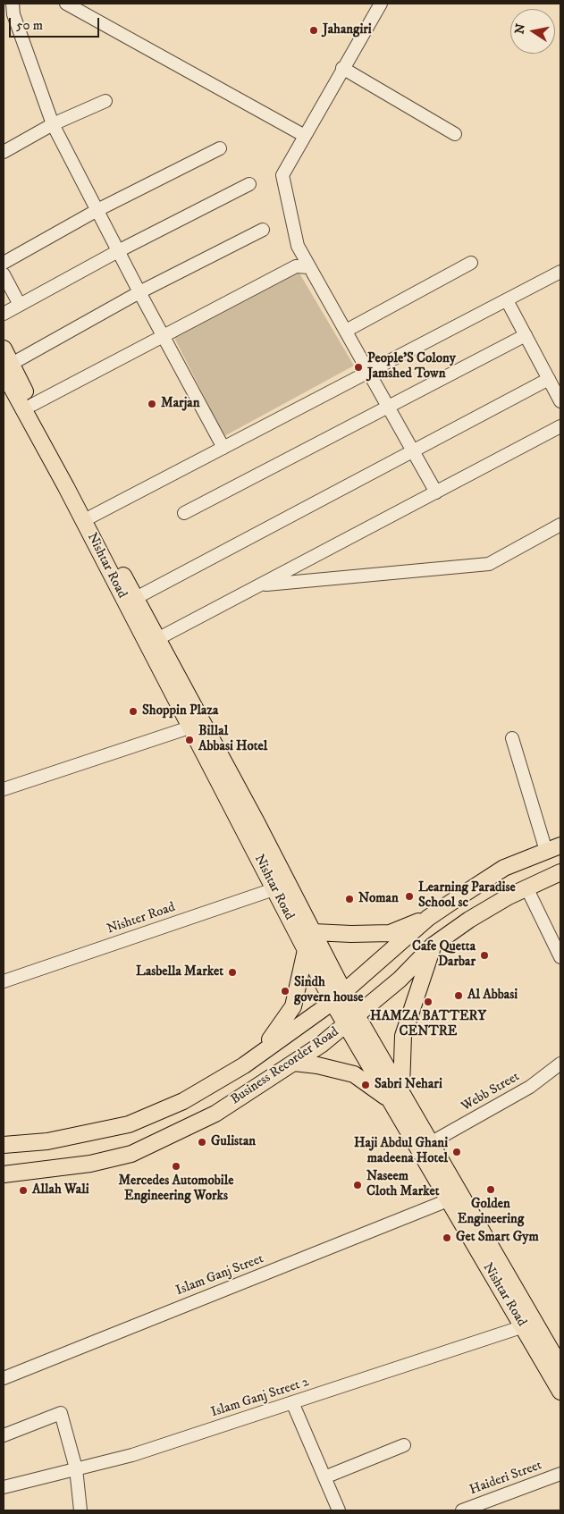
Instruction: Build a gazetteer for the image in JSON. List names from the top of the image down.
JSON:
{
  "streets": {
    "main road": ["Nishtar Road", "Business Recorder Road"],
    "street": [
      "Nishter Road",
      "Webb Street",
      "Islam Ganj Street",
      "Islam Ganj Street 2",
      "Haideri Street"
    ]
  },
  "crossings": [
    ["Nishtar Road", "Nishter Road"],
    ["Nishtar Road", "Business Recorder Road"],
    ["Nishtar Road", "Webb Street"],
    ["Nishtar Road", "Islam Ganj Street"],
    ["Nishtar Road", "Islam Ganj Street 2"]
  ],
  "places": [
    "Jahangiri",
    "People'S Colony Jamshed Town",
    "Marjan",
    "Shoppin Plaza",
    "Billal Abbasi Hotel",
    "Learning Paradise School sc",
    "Noman",
    "Cafe Quetta Darbar",
    "Lasbella Market",
    "Sindh govern house",
    "Al Abbasi",
    "HAMZA BATTERY CENTRE",
    "Sabri Nehari",
    "Gulistan",
    "Haji Abdul Ghani madeena Hotel",
    "Mercedes Automobile Engineering Works",
    "Naseem Cloth Market",
    "Golden Engineering",
    "Allah Wali",
    "Get Smart Gym"
  ],
  "scale_bar": "50 m",
  "north": "left"
}
